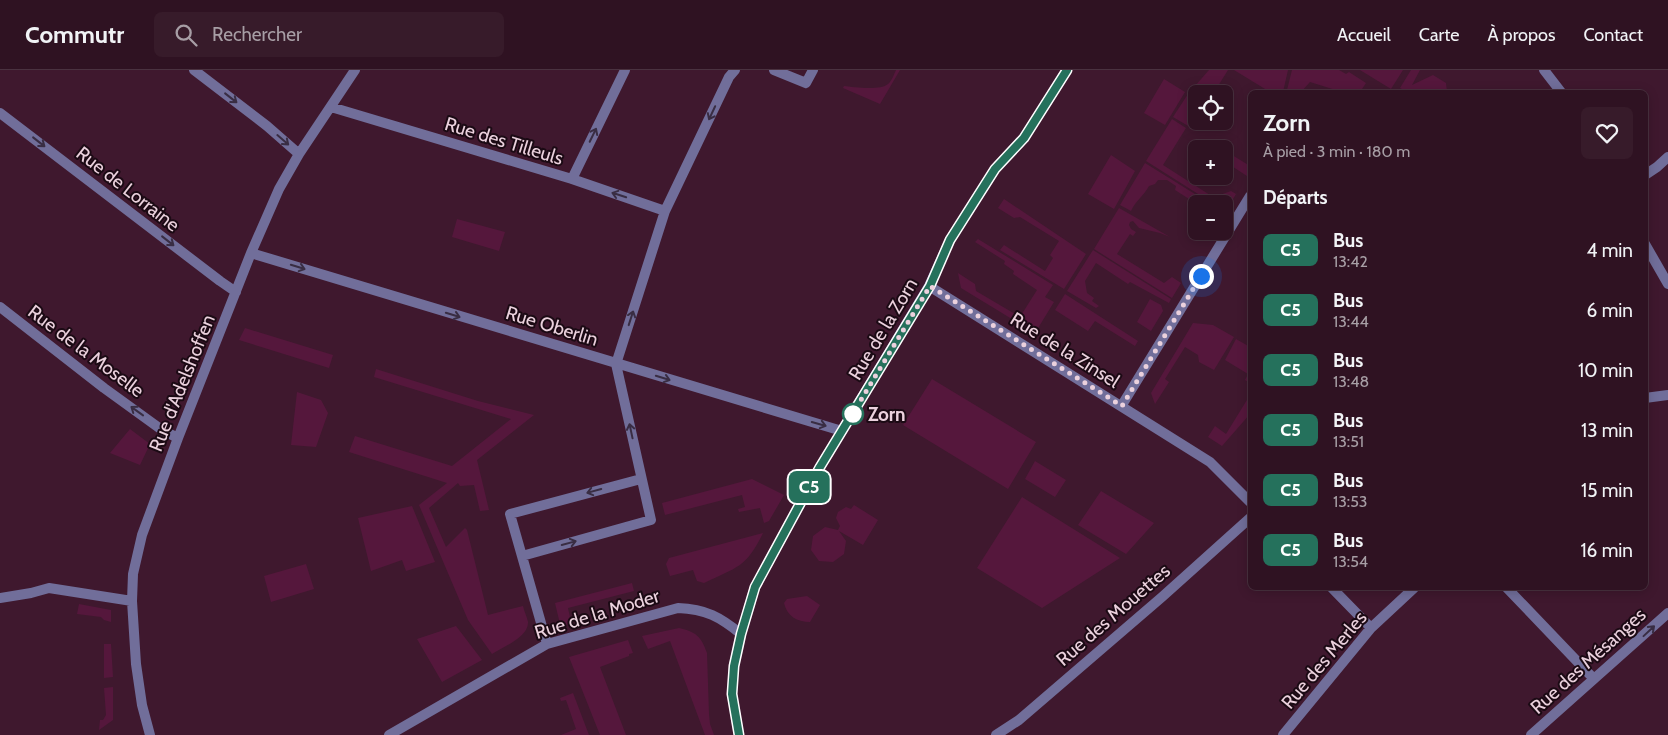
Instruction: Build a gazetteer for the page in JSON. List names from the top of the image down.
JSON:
{
  "streets": {
    "street": [
      "Rue des Tilleuls",
      "Rue de Lorraine",
      "Rue Oberlin",
      "Rue de la Zorn",
      "Rue de la Zinsel",
      "Rue de la Moselle",
      "Rue d'Adelshoffen",
      "Rue de la Moder",
      "Rue des Mouettes",
      "Rue des Merles",
      "Rue des Mésanges"
    ]
  },
  "crossings": [
    ["Rue des Tilleuls", "Rue d'Adelshoffen"],
    ["Rue de Lorraine", "Rue d'Adelshoffen"],
    ["Rue Oberlin", "Rue de la Zorn"],
    ["Rue Oberlin", "Rue d'Adelshoffen"],
    ["Rue de la Zorn", "Rue de la Zinsel"],
    ["Rue de la Zorn", "Rue de la Moder"],
    ["Rue de la Moselle", "Rue d'Adelshoffen"]
  ],
  "one_way": [
    "Rue de Lorraine",
    "Rue Oberlin",
    "Rue de la Moselle",
    "Rue des Mésanges"
  ],
  "places": ["Zorn"],
  "lines": ["bus line C5"],
  "page": {
    "header": "Commutr",
    "search": "Rechercher",
    "nav": [
      "Accueil",
      "Carte",
      "À propos",
      "Contact"
    ],
    "on_map": "C5",
    "map_buttons": ["+", "−"],
    "heading": [
      ["Zorn", "À pied · 3 min · 180 m"],
      "Départs"
    ],
    "list": [
      {
        "mark": "C5",
        "name": "Bus",
        "note": "13:42",
        "value": "4 min"
      },
      {
        "mark": "C5",
        "name": "Bus",
        "note": "13:44",
        "value": "6 min"
      },
      {
        "mark": "C5",
        "name": "Bus",
        "note": "13:48",
        "value": "10 min"
      },
      {
        "mark": "C5",
        "name": "Bus",
        "note": "13:51",
        "value": "13 min"
      },
      {
        "mark": "C5",
        "name": "Bus",
        "note": "13:53",
        "value": "15 min"
      },
      {
        "mark": "C5",
        "name": "Bus",
        "note": "13:54",
        "value": "16 min"
      }
    ]
  }
}
